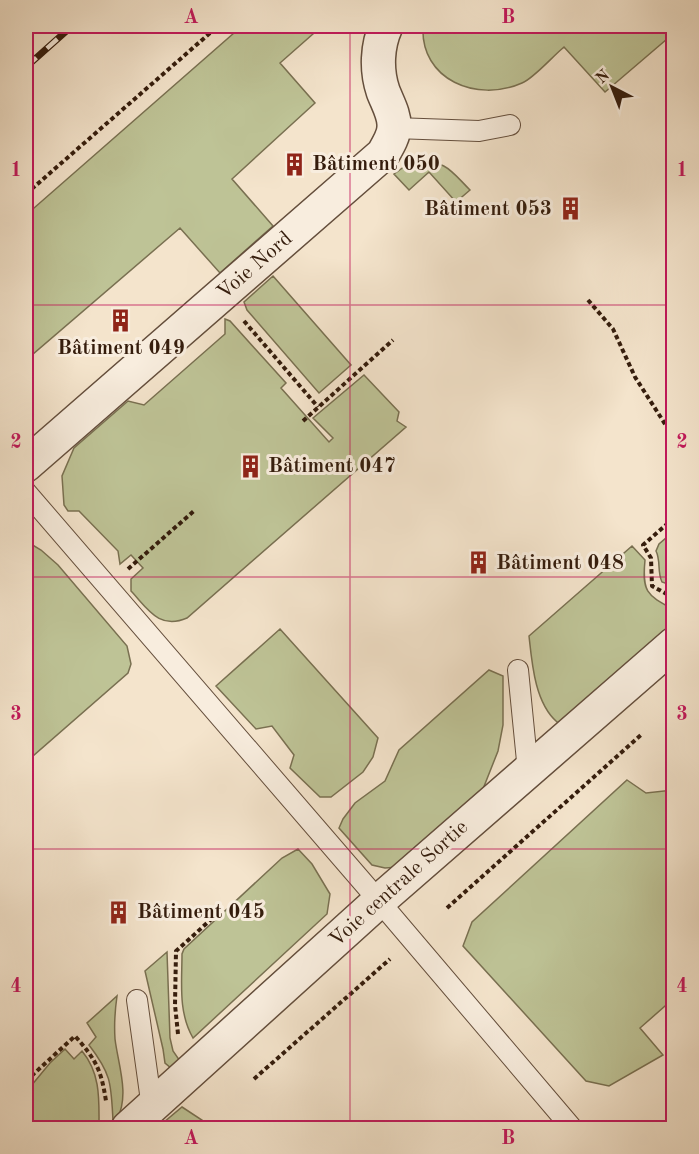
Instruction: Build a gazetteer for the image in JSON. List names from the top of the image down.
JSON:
{
  "streets": {
    "street": ["Voie Nord", "Voie centrale Sortie"]
  },
  "places": {
    "building": [
      "Bâtiment 050",
      "Bâtiment 053",
      "Bâtiment 049",
      "Bâtiment 047",
      "Bâtiment 048",
      "Bâtiment 045"
    ]
  },
  "north": "top left",
  "grid": {
    "columns": ["A", "B"],
    "rows": [
      "1",
      "2",
      "3",
      "4"
    ]
  }
}
